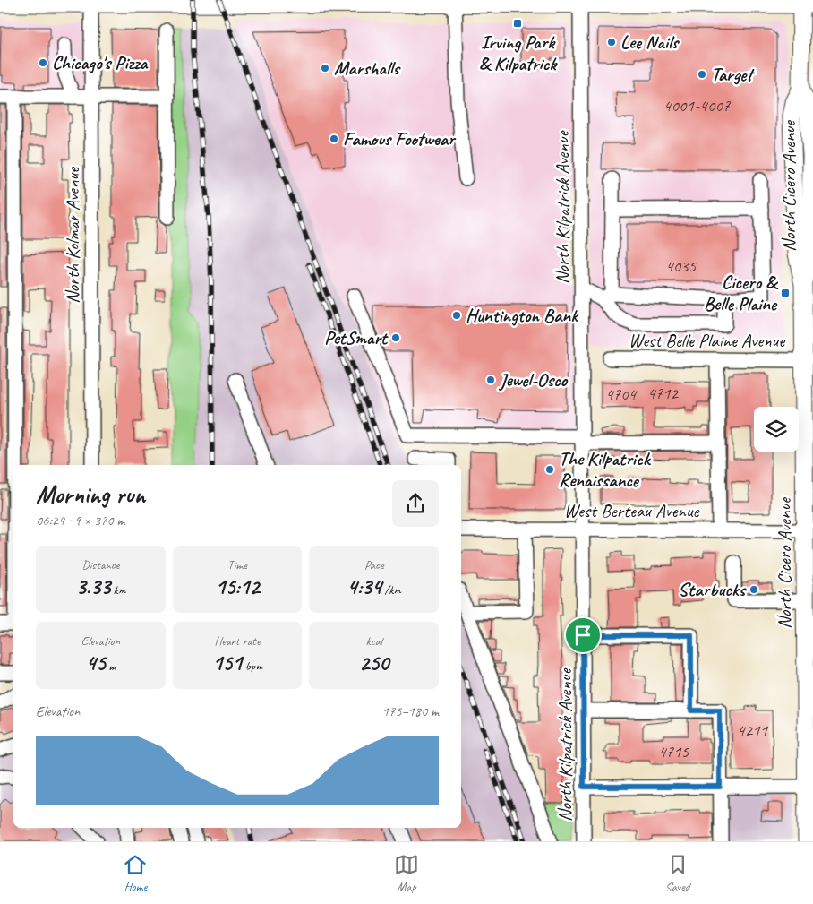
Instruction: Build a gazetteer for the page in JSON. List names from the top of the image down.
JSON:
{
  "streets": {
    "main road": ["North Cicero Avenue"],
    "street": [
      "North Kilpatrick Avenue",
      "North Kolmar Avenue",
      "West Belle Plaine Avenue",
      "West Berteau Avenue"
    ]
  },
  "crossings": [
    ["North Cicero Avenue", "West Belle Plaine Avenue"],
    ["North Cicero Avenue", "West Berteau Avenue"],
    ["North Kilpatrick Avenue", "West Berteau Avenue"]
  ],
  "places": {
    "transit": ["Irving Park & Kilpatrick", "Cicero & Belle Plaine"],
    "other": [
      "Lee Nails",
      "Chicago's Pizza",
      "Marshalls",
      "Target",
      "Famous Footwear",
      "Huntington Bank",
      "PetSmart",
      "Jewel-Osco",
      "The Kilpatrick Renaissance",
      "Starbucks"
    ]
  },
  "house_numbers": [
    "4001-4007",
    "4035",
    "4712",
    "4704",
    "4211",
    "4715"
  ],
  "page": {
    "heading": ["Morning run", "06:24 · 9 × 370 m"],
    "stats": [
      ["Distance", "3.33 km"],
      ["Time", "15:12"],
      ["Pace", "4:34 /km"],
      ["Elevation", "45 m"],
      ["Heart rate", "151 bpm"],
      ["kcal", "250"]
    ],
    "chart": ["Elevation", "175–180 m"],
    "tabs": ["Home", "Map", "Saved"]
  }
}
